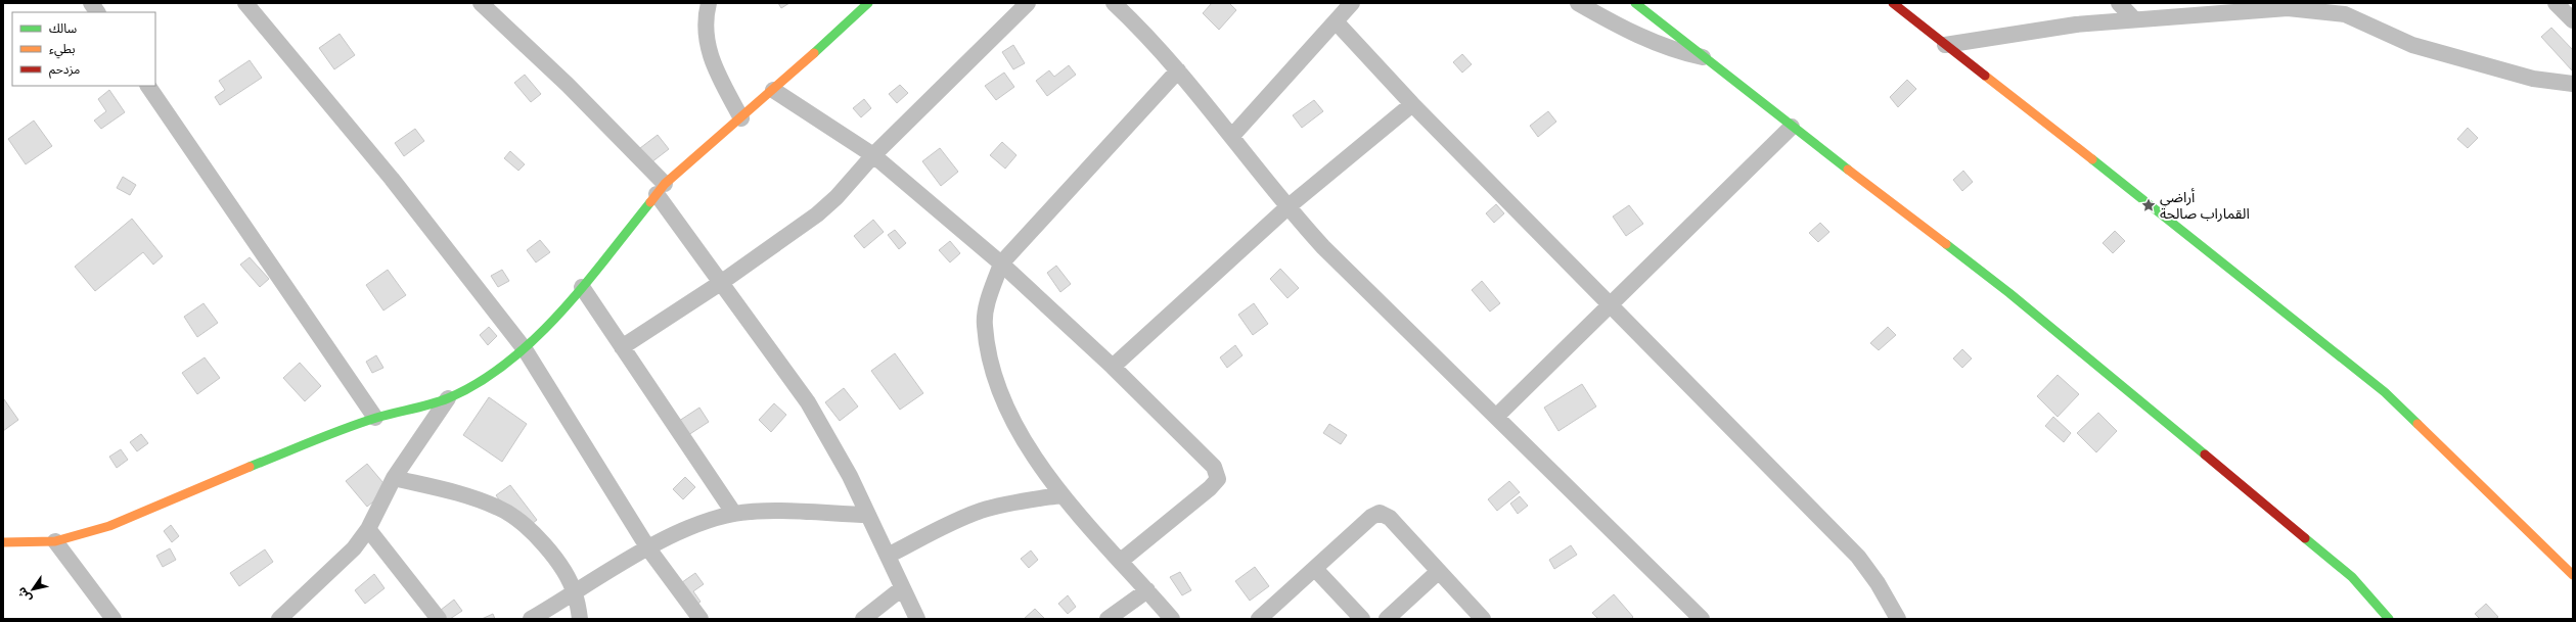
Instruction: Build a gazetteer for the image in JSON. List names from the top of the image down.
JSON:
{
  "places": {
    "place": ["أراضي القماراب صالحة"]
  },
  "legend": ["سالك", "بطيء", "مزدحم"],
  "north": "bottom left"
}
